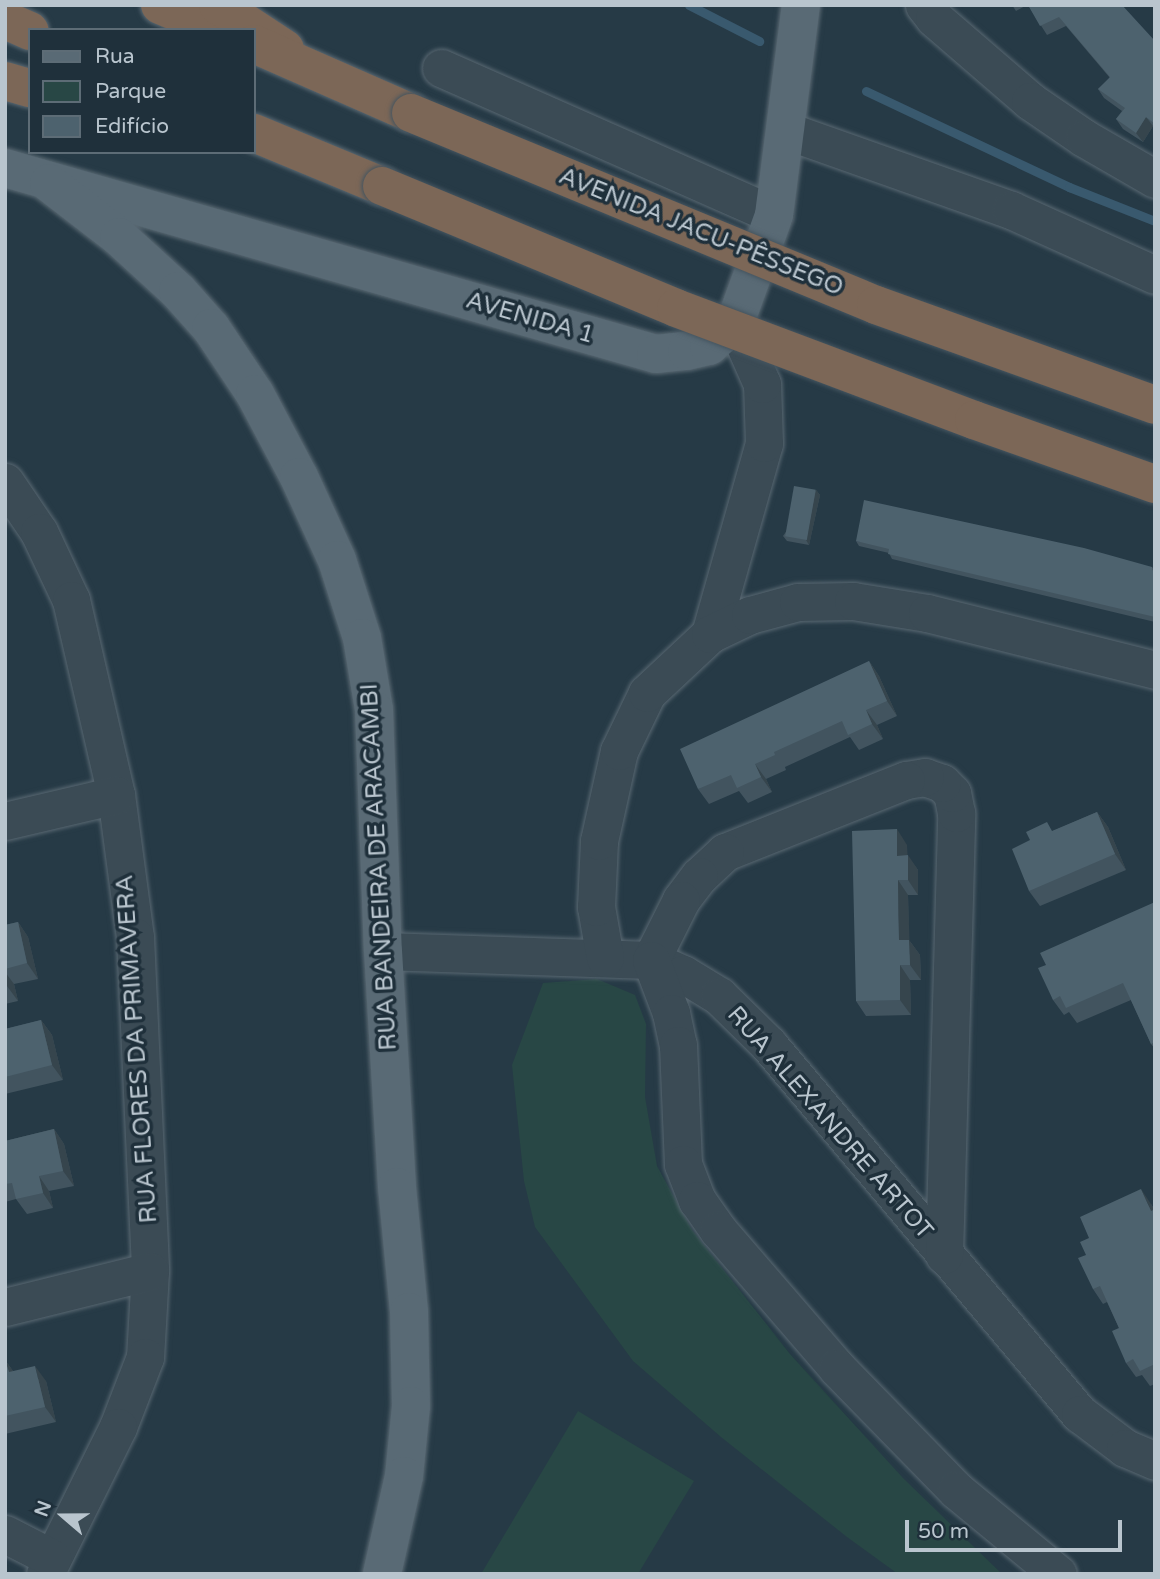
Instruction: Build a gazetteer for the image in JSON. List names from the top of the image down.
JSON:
{
  "streets": {
    "highway": ["AVENIDA JACU-PÊSSEGO"],
    "main road": ["AVENIDA 1", "RUA BANDEIRA DE ARACAMBI"],
    "street": ["RUA FLORES DA PRIMAVERA", "RUA ALEXANDRE ARTOT"]
  },
  "crossings": [
    ["AVENIDA 1", "RUA BANDEIRA DE ARACAMBI"],
    ["RUA BANDEIRA DE ARACAMBI", "RUA ALEXANDRE ARTOT"]
  ],
  "legend": ["Rua", "Parque", "Edifício"],
  "scale_bar": "50 m",
  "north": "left"
}
